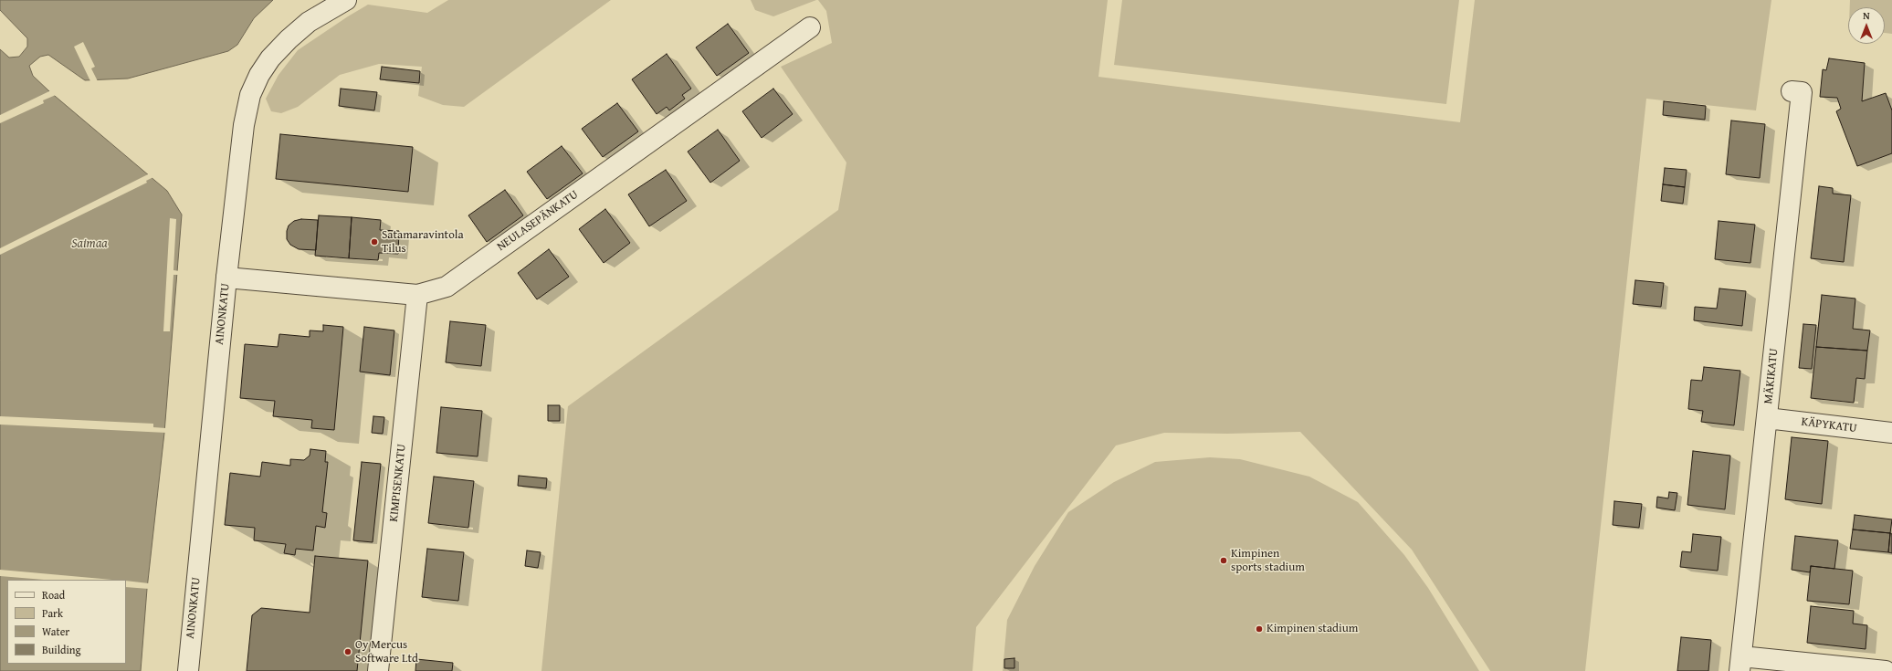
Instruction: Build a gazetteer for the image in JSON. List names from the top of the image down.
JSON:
{
  "streets": {
    "street": [
      "NEULASEPÄNKATU",
      "AINONKATU",
      "MÄKIKATU",
      "KÄPYKATU",
      "KIMPISENKATU"
    ]
  },
  "crossings": [
    ["NEULASEPÄNKATU", "AINONKATU"],
    ["NEULASEPÄNKATU", "KIMPISENKATU"],
    ["MÄKIKATU", "KÄPYKATU"]
  ],
  "water": ["Saimaa"],
  "places": [
    "Satamaravintola Tilus",
    "Kimpinen sports stadium",
    "Kimpinen stadium",
    "Oy Mercus Software Ltd"
  ],
  "legend": [
    "Road",
    "Park",
    "Water",
    "Building"
  ],
  "north": "top"
}
